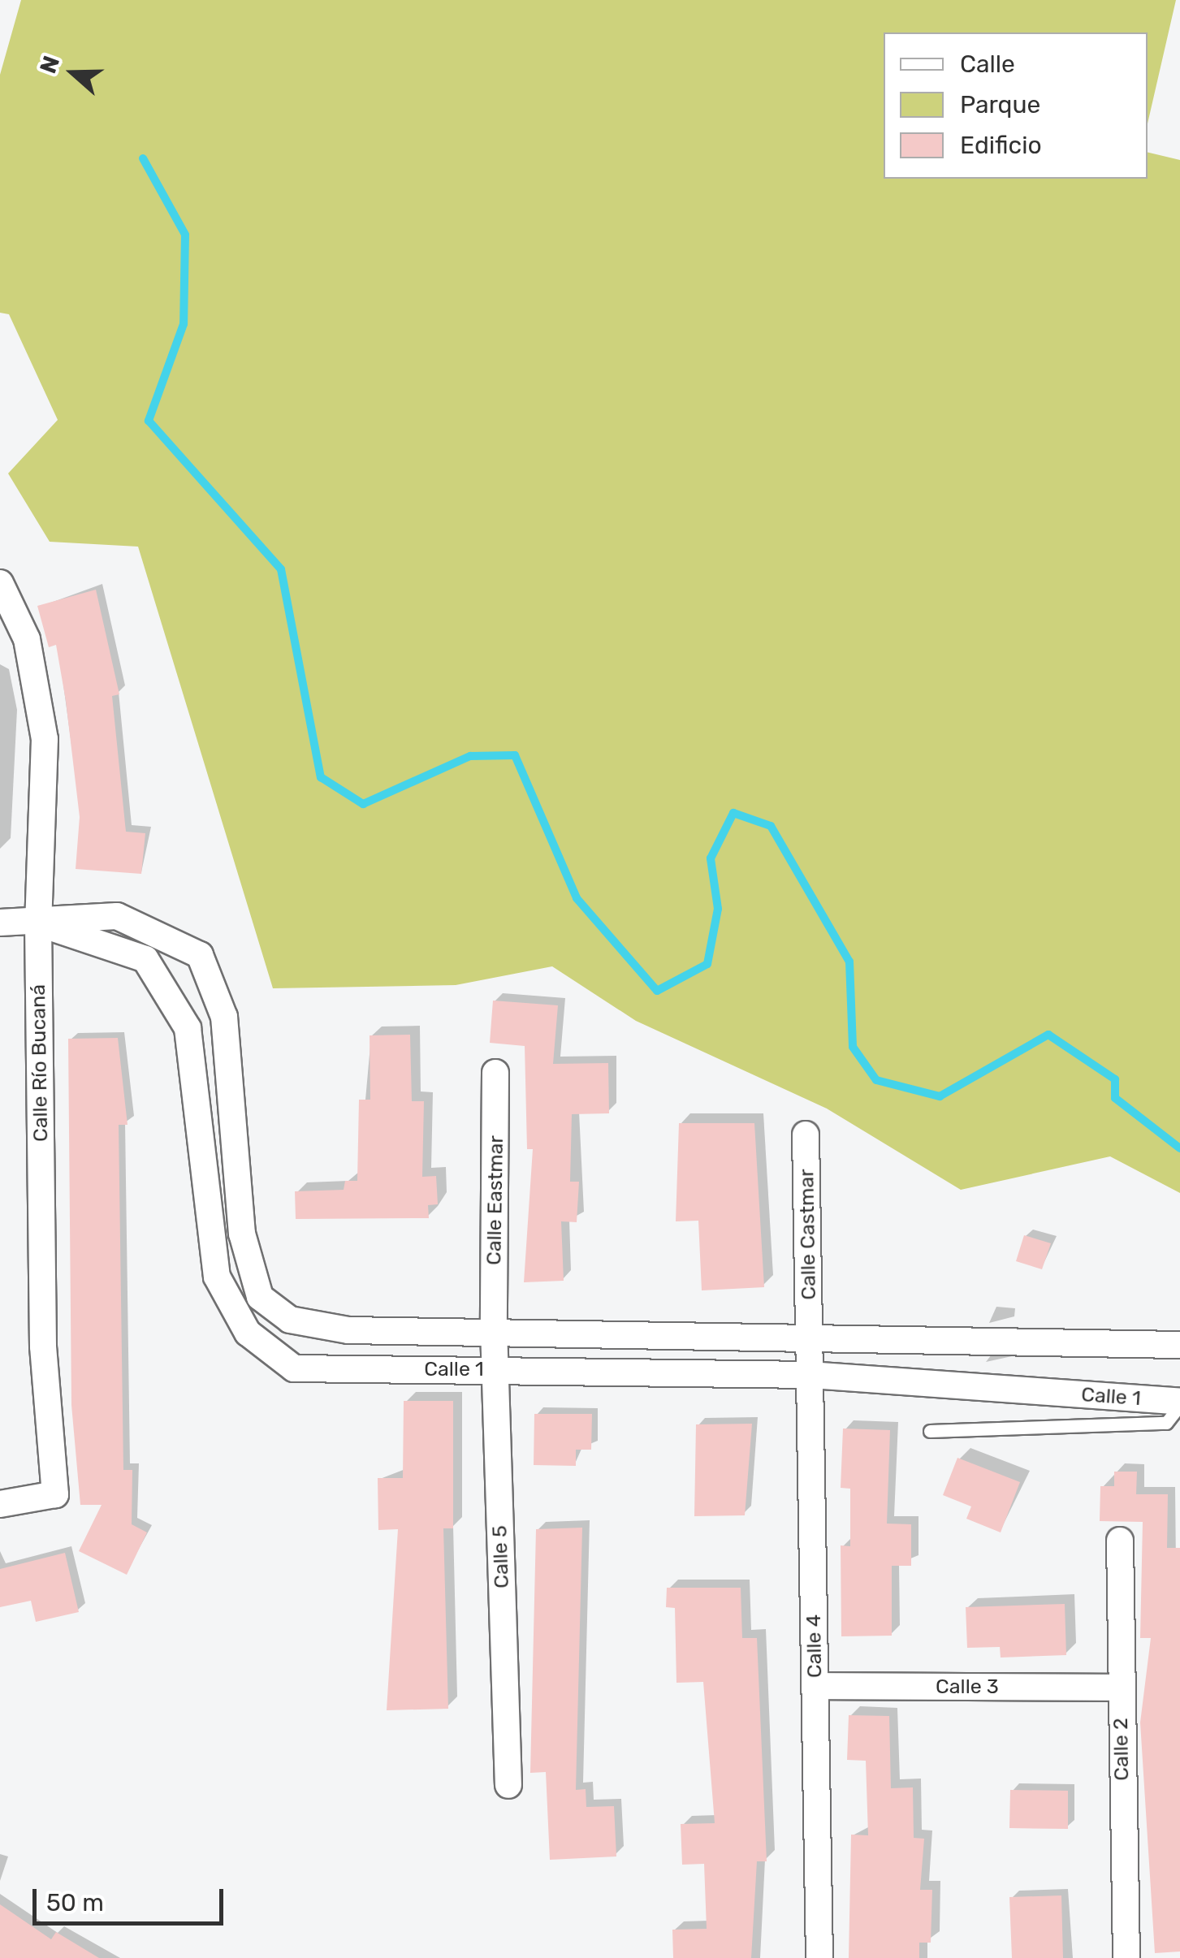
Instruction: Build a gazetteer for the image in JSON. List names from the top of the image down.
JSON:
{
  "streets": {
    "street": [
      "Calle Río Bucaná",
      "Calle Eastmar",
      "Calle Castmar",
      "Calle 1",
      "Calle 5",
      "Calle 4",
      "Calle 3",
      "Calle 2"
    ]
  },
  "crossings": [
    ["Calle Río Bucaná", "Calle 1"],
    ["Calle Eastmar", "Calle 1"],
    ["Calle Eastmar", "Calle 5"],
    ["Calle Castmar", "Calle 1"],
    ["Calle Castmar", "Calle 4"],
    ["Calle 1", "Calle 5"],
    ["Calle 1", "Calle 4"],
    ["Calle 4", "Calle 3"],
    ["Calle 3", "Calle 2"]
  ],
  "legend": ["Calle", "Parque", "Edificio"],
  "scale_bar": "50 m",
  "north": "left"
}
